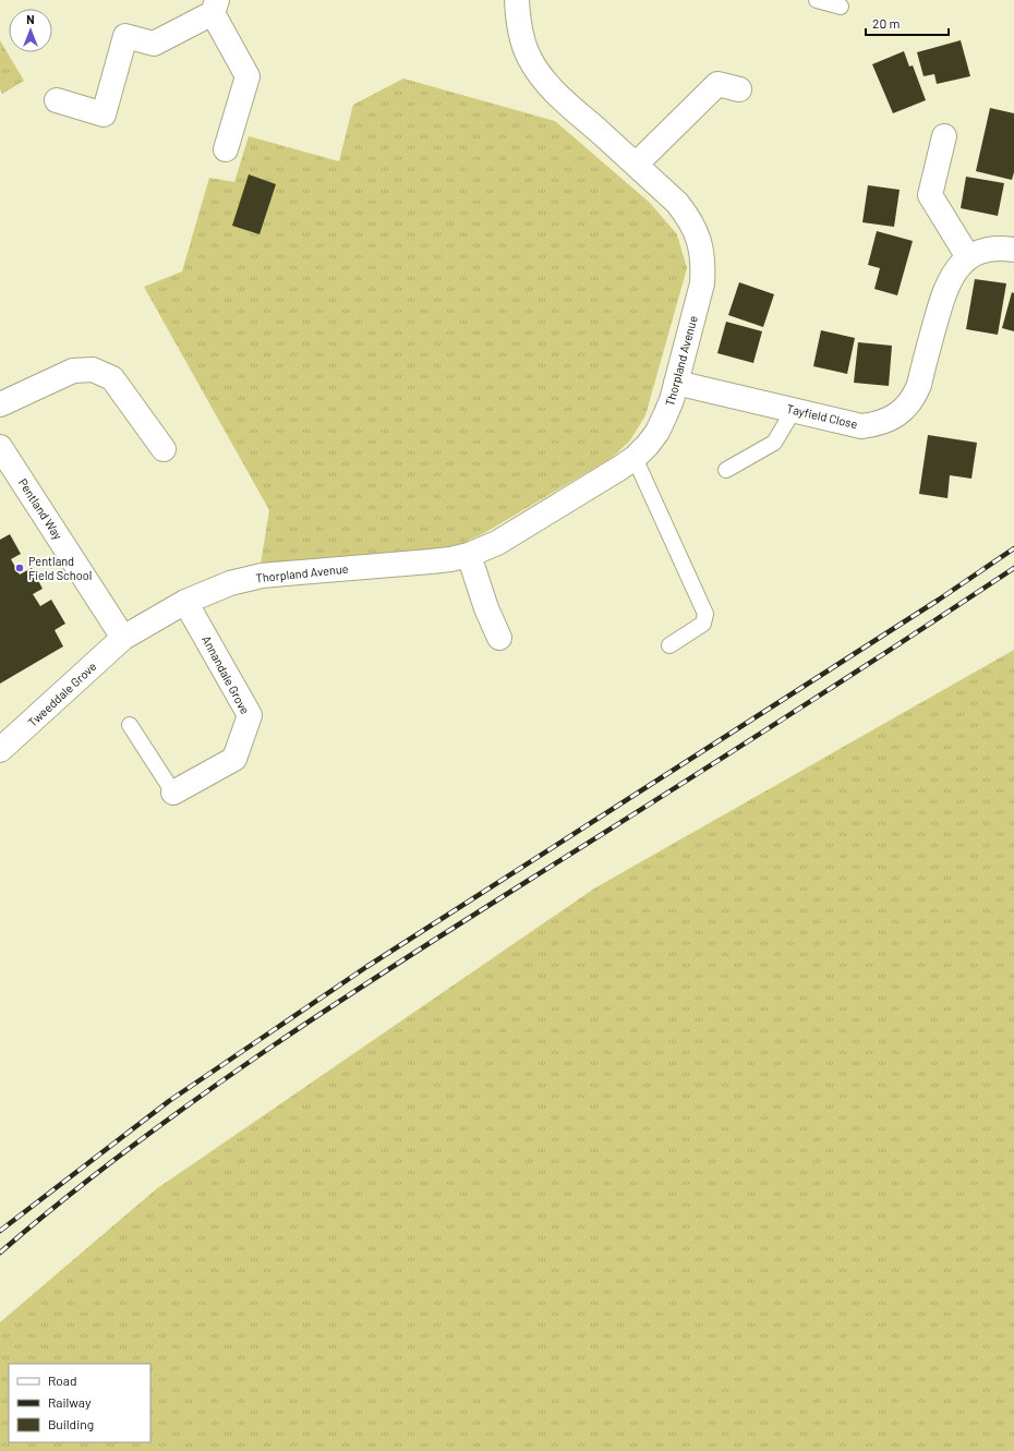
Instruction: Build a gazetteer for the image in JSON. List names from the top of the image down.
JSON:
{
  "streets": {
    "street": [
      "Thorpland Avenue",
      "Tayfield Close",
      "Pentland Way",
      "Annandale Grove",
      "Tweeddale Grove"
    ]
  },
  "crossings": [
    ["Thorpland Avenue", "Tayfield Close"],
    ["Thorpland Avenue", "Pentland Way"],
    ["Thorpland Avenue", "Annandale Grove"],
    ["Thorpland Avenue", "Tweeddale Grove"],
    ["Pentland Way", "Tweeddale Grove"]
  ],
  "places": ["Pentland Field School"],
  "legend": ["Road", "Railway", "Building"],
  "scale_bar": "20 m",
  "north": "top"
}
